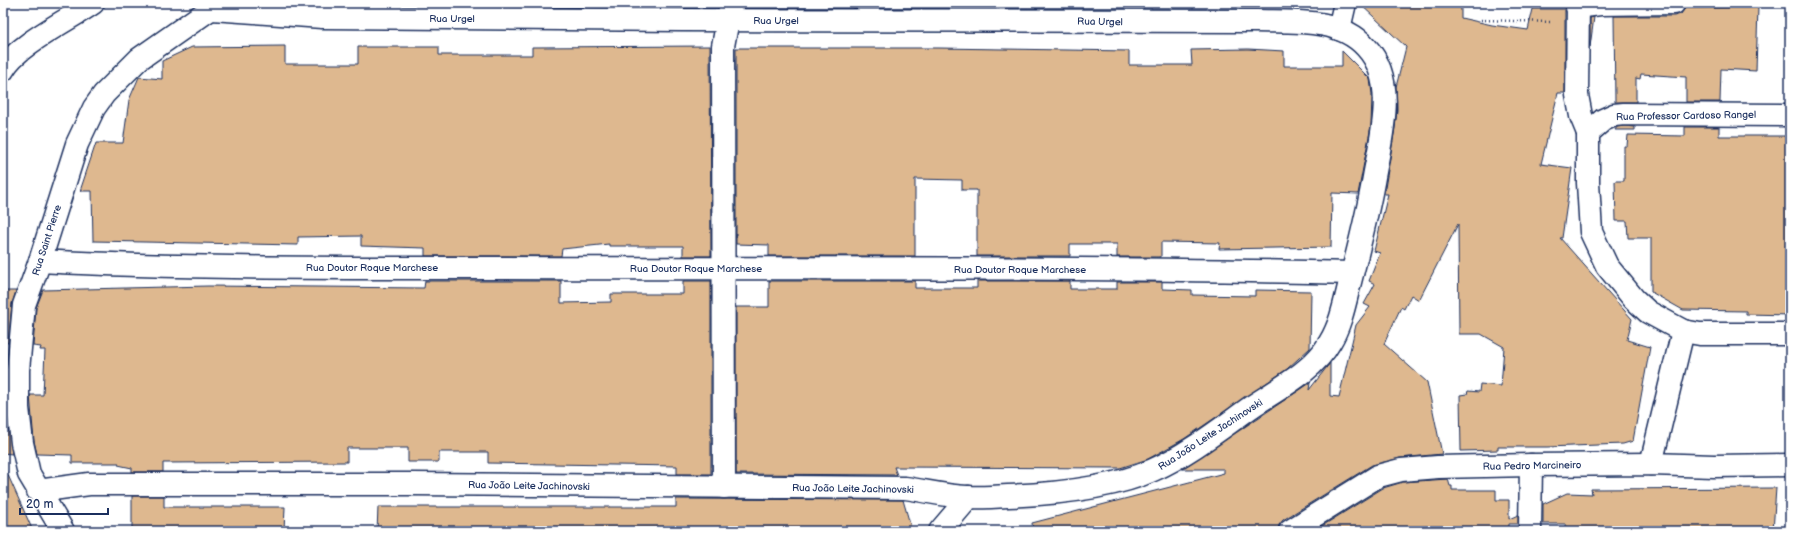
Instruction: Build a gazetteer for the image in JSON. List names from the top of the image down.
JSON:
{
  "streets": {
    "street": [
      "Rua Urgel",
      "Rua Professor Cardoso Rangel",
      "Rua Saint Pierre",
      "Rua Doutor Roque Marchese",
      "Rua João Leite Jachinovski",
      "Rua Pedro Marcineiro"
    ]
  },
  "crossings": [
    ["Rua Urgel", "Rua Saint Pierre"],
    ["Rua Urgel", "Rua João Leite Jachinovski"],
    ["Rua Saint Pierre", "Rua Doutor Roque Marchese"],
    ["Rua Saint Pierre", "Rua João Leite Jachinovski"],
    ["Rua Doutor Roque Marchese", "Rua João Leite Jachinovski"]
  ],
  "scale_bar": "20 m"
}
